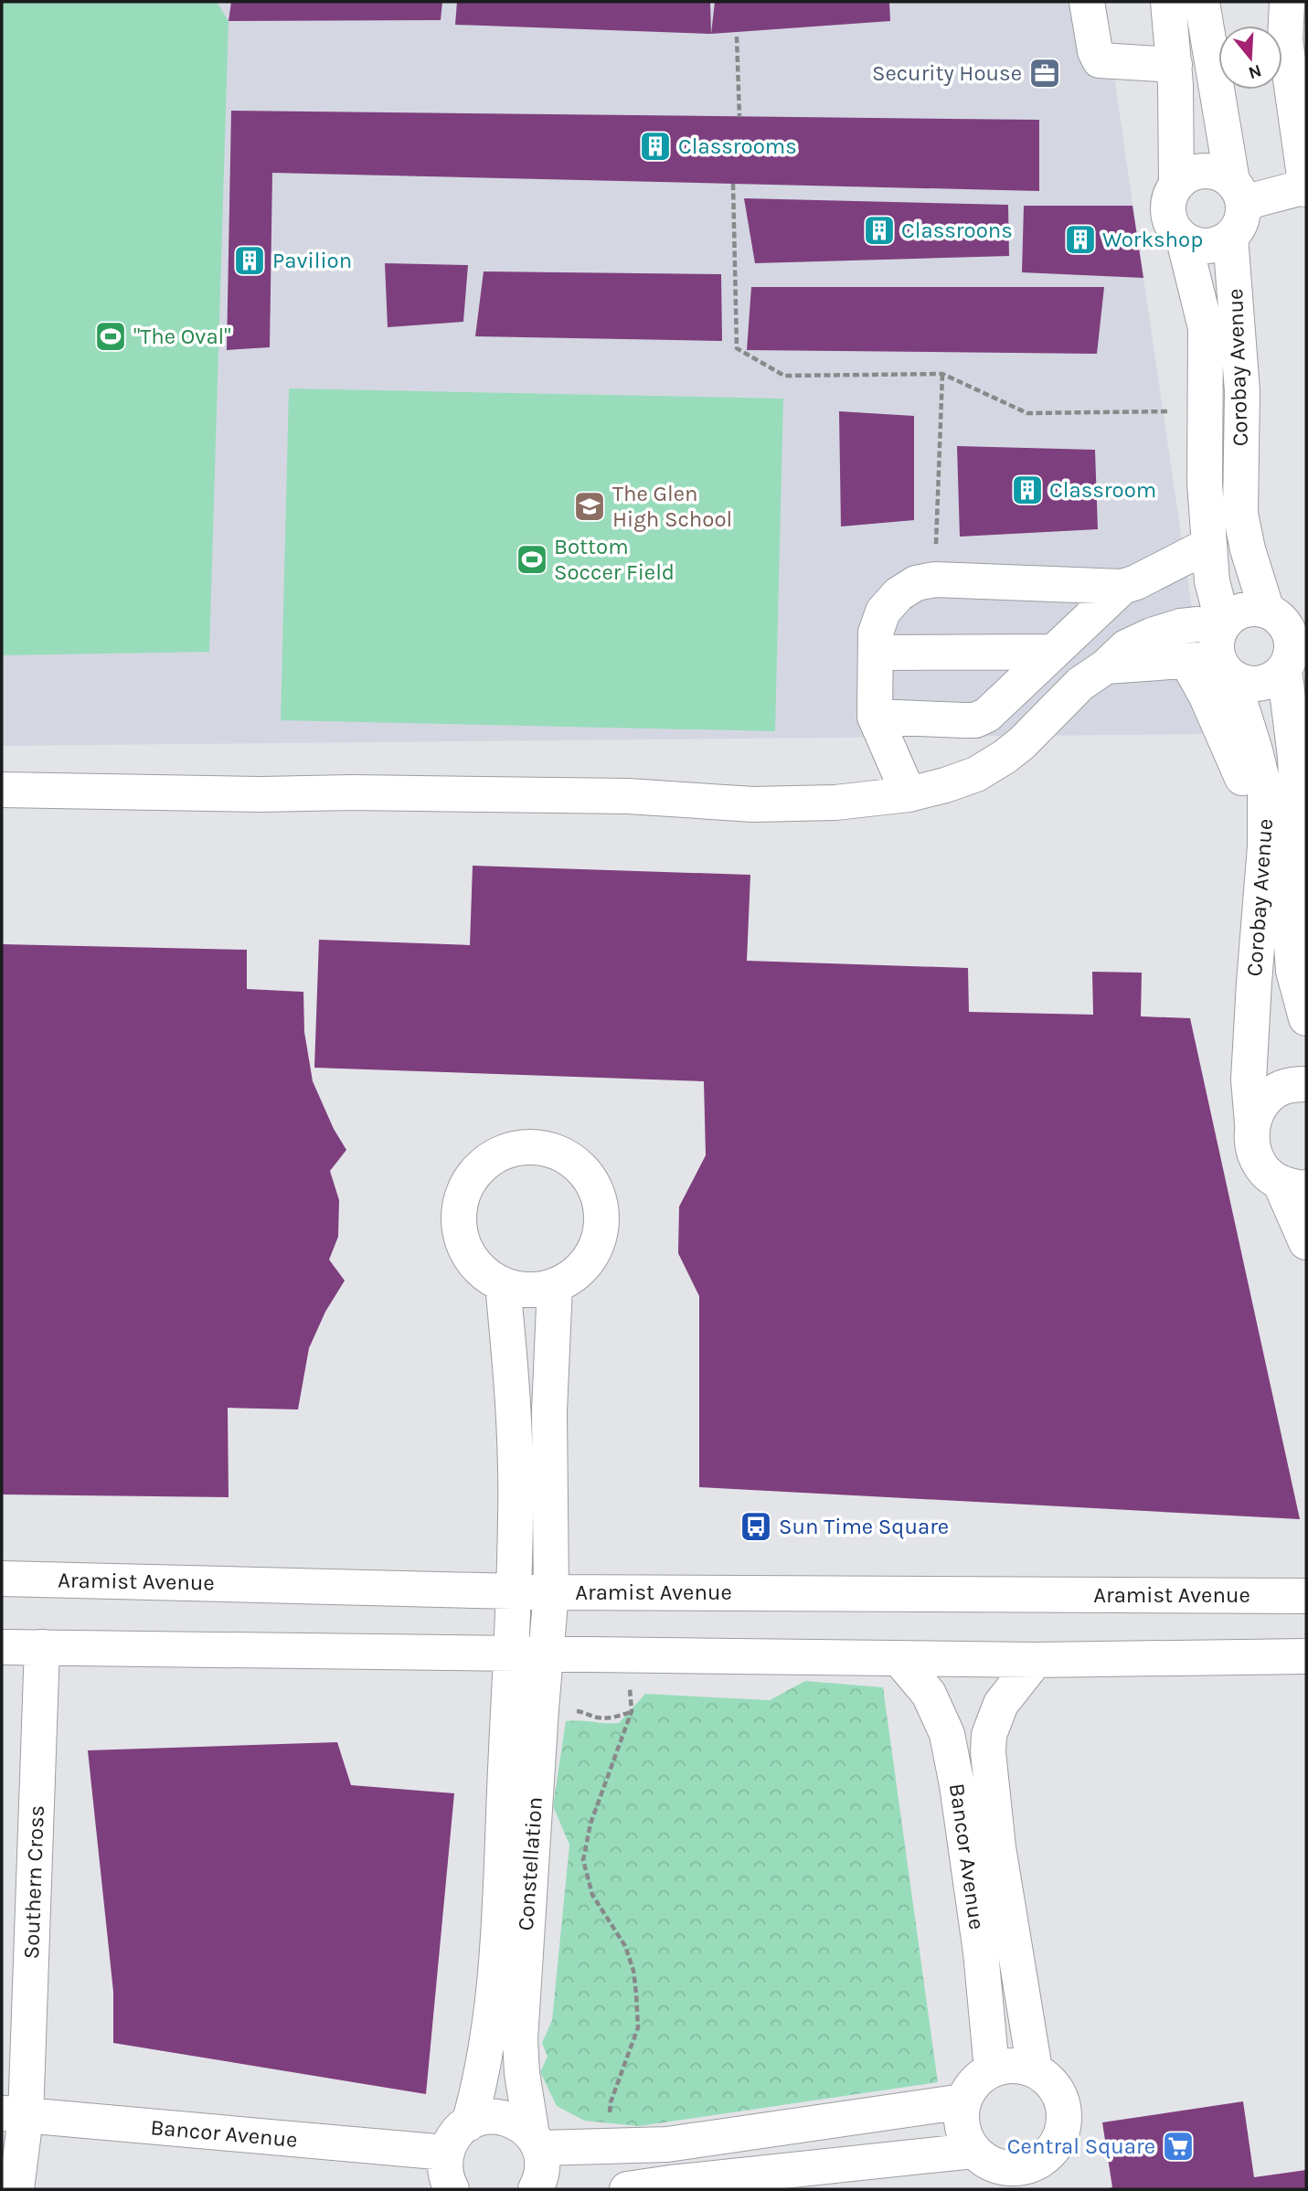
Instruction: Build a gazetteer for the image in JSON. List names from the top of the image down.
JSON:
{
  "streets": {
    "street": [
      "Corobay Avenue",
      "Aramist Avenue",
      "Bancor Avenue",
      "Constellation",
      "Southern Cross"
    ]
  },
  "crossings": [
    ["Aramist Avenue", "Constellation"],
    ["Bancor Avenue", "Southern Cross"]
  ],
  "places": {
    "office": ["Security House"],
    "building": [
      "Classrooms",
      "Classroons",
      "Workshop",
      "Pavilion",
      "Classroom"
    ],
    "sports": ["\"The Oval\"", "Bottom Soccer Field"],
    "school or university": ["The Glen High School"],
    "bus stop": ["Sun Time Square"],
    "supermarket": ["Central Square"]
  },
  "north": "bottom"
}
